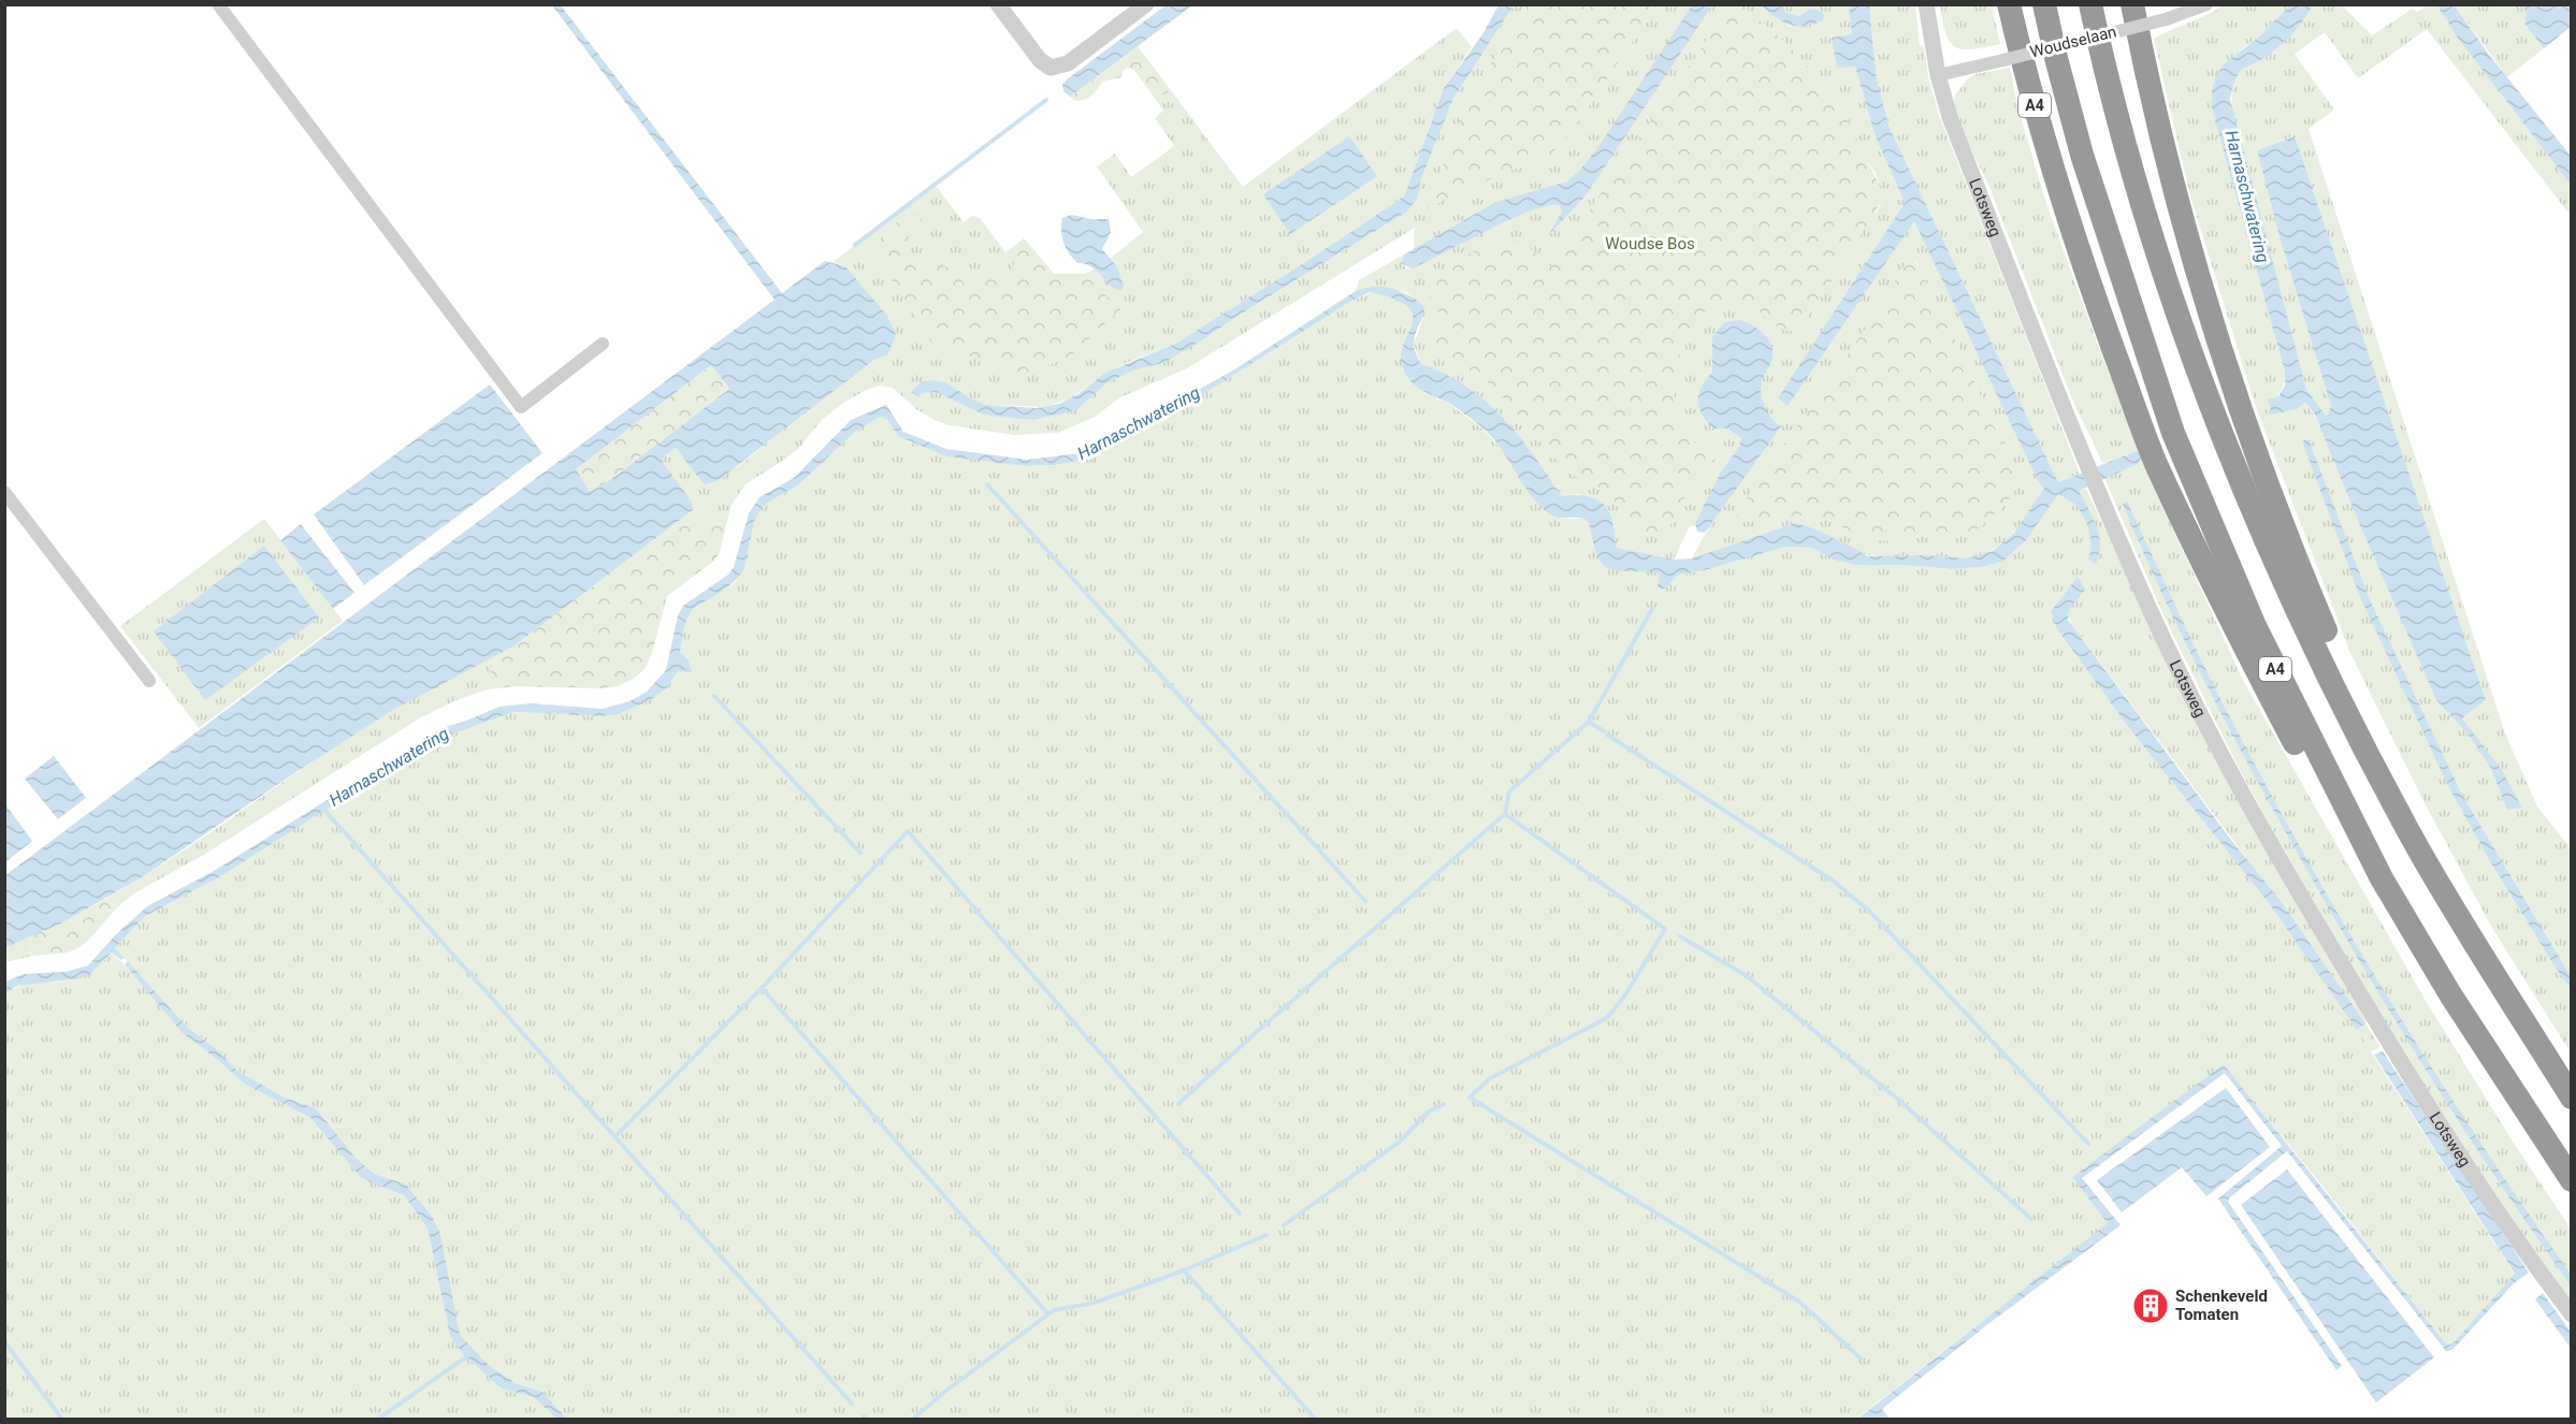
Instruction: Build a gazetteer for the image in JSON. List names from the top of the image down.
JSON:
{
  "streets": {
    "highway": ["A4"],
    "street": ["Woudselaan", "Lotsweg"]
  },
  "crossings": [
    ["Woudselaan", "Lotsweg"]
  ],
  "water": ["Harnaschwatering"],
  "parks": ["Woudse Bos"],
  "places": {
    "building": ["Schenkeveld Tomaten"]
  }
}
